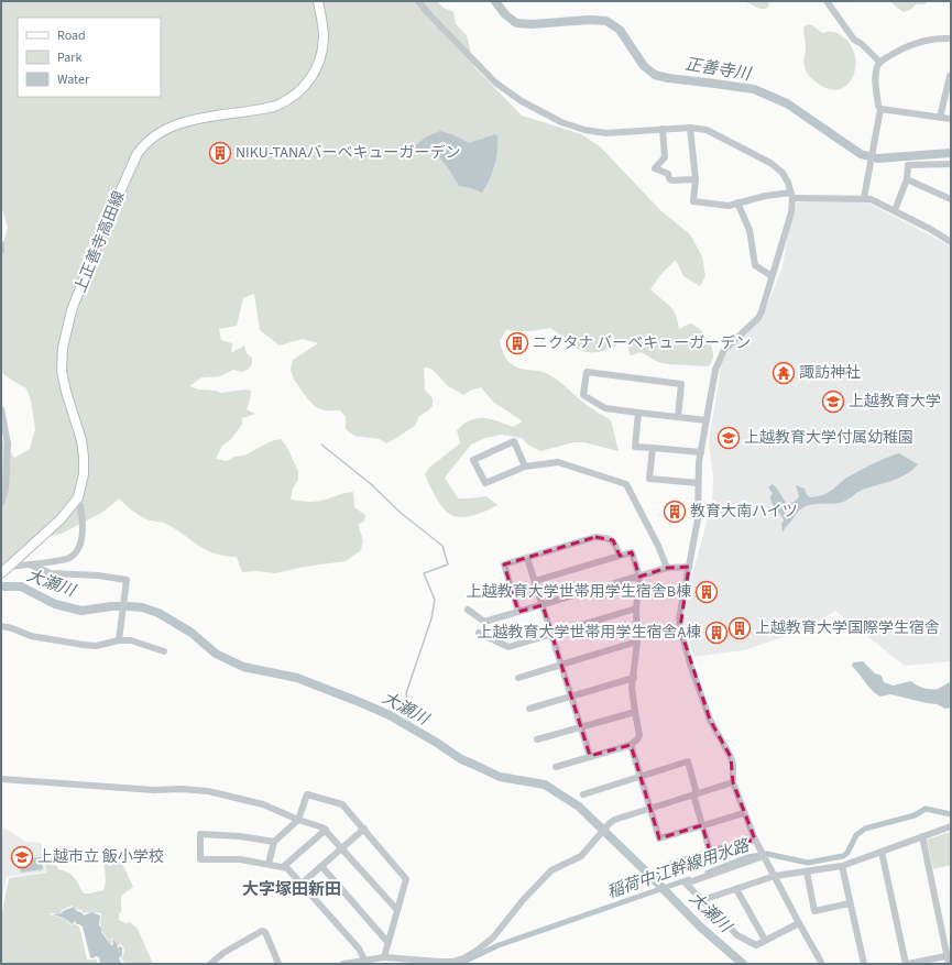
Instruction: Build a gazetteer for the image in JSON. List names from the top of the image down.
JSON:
{
  "streets": {
    "main road": ["上正善寺高田線"]
  },
  "districts": ["大字塚田新田"],
  "water": ["正善寺川", "大瀬川", "稲荷中江幹線用水路"],
  "places": {
    "building": [
      "NIKU-TANAバーベキューガーデン",
      "ニクタナ バーベキューガーデン",
      "教育大南ハイツ",
      "上越教育大学世帯用学生宿舎B棟",
      "上越教育大学国際学生宿舎",
      "上越教育大学世帯用学生宿舎A棟"
    ],
    "temple": ["諏訪神社"],
    "school or university": ["上越教育大学", "上越教育大学付属幼稚園", "上越市立 飯小学校"]
  },
  "legend": ["Road", "Park", "Water"]
}
